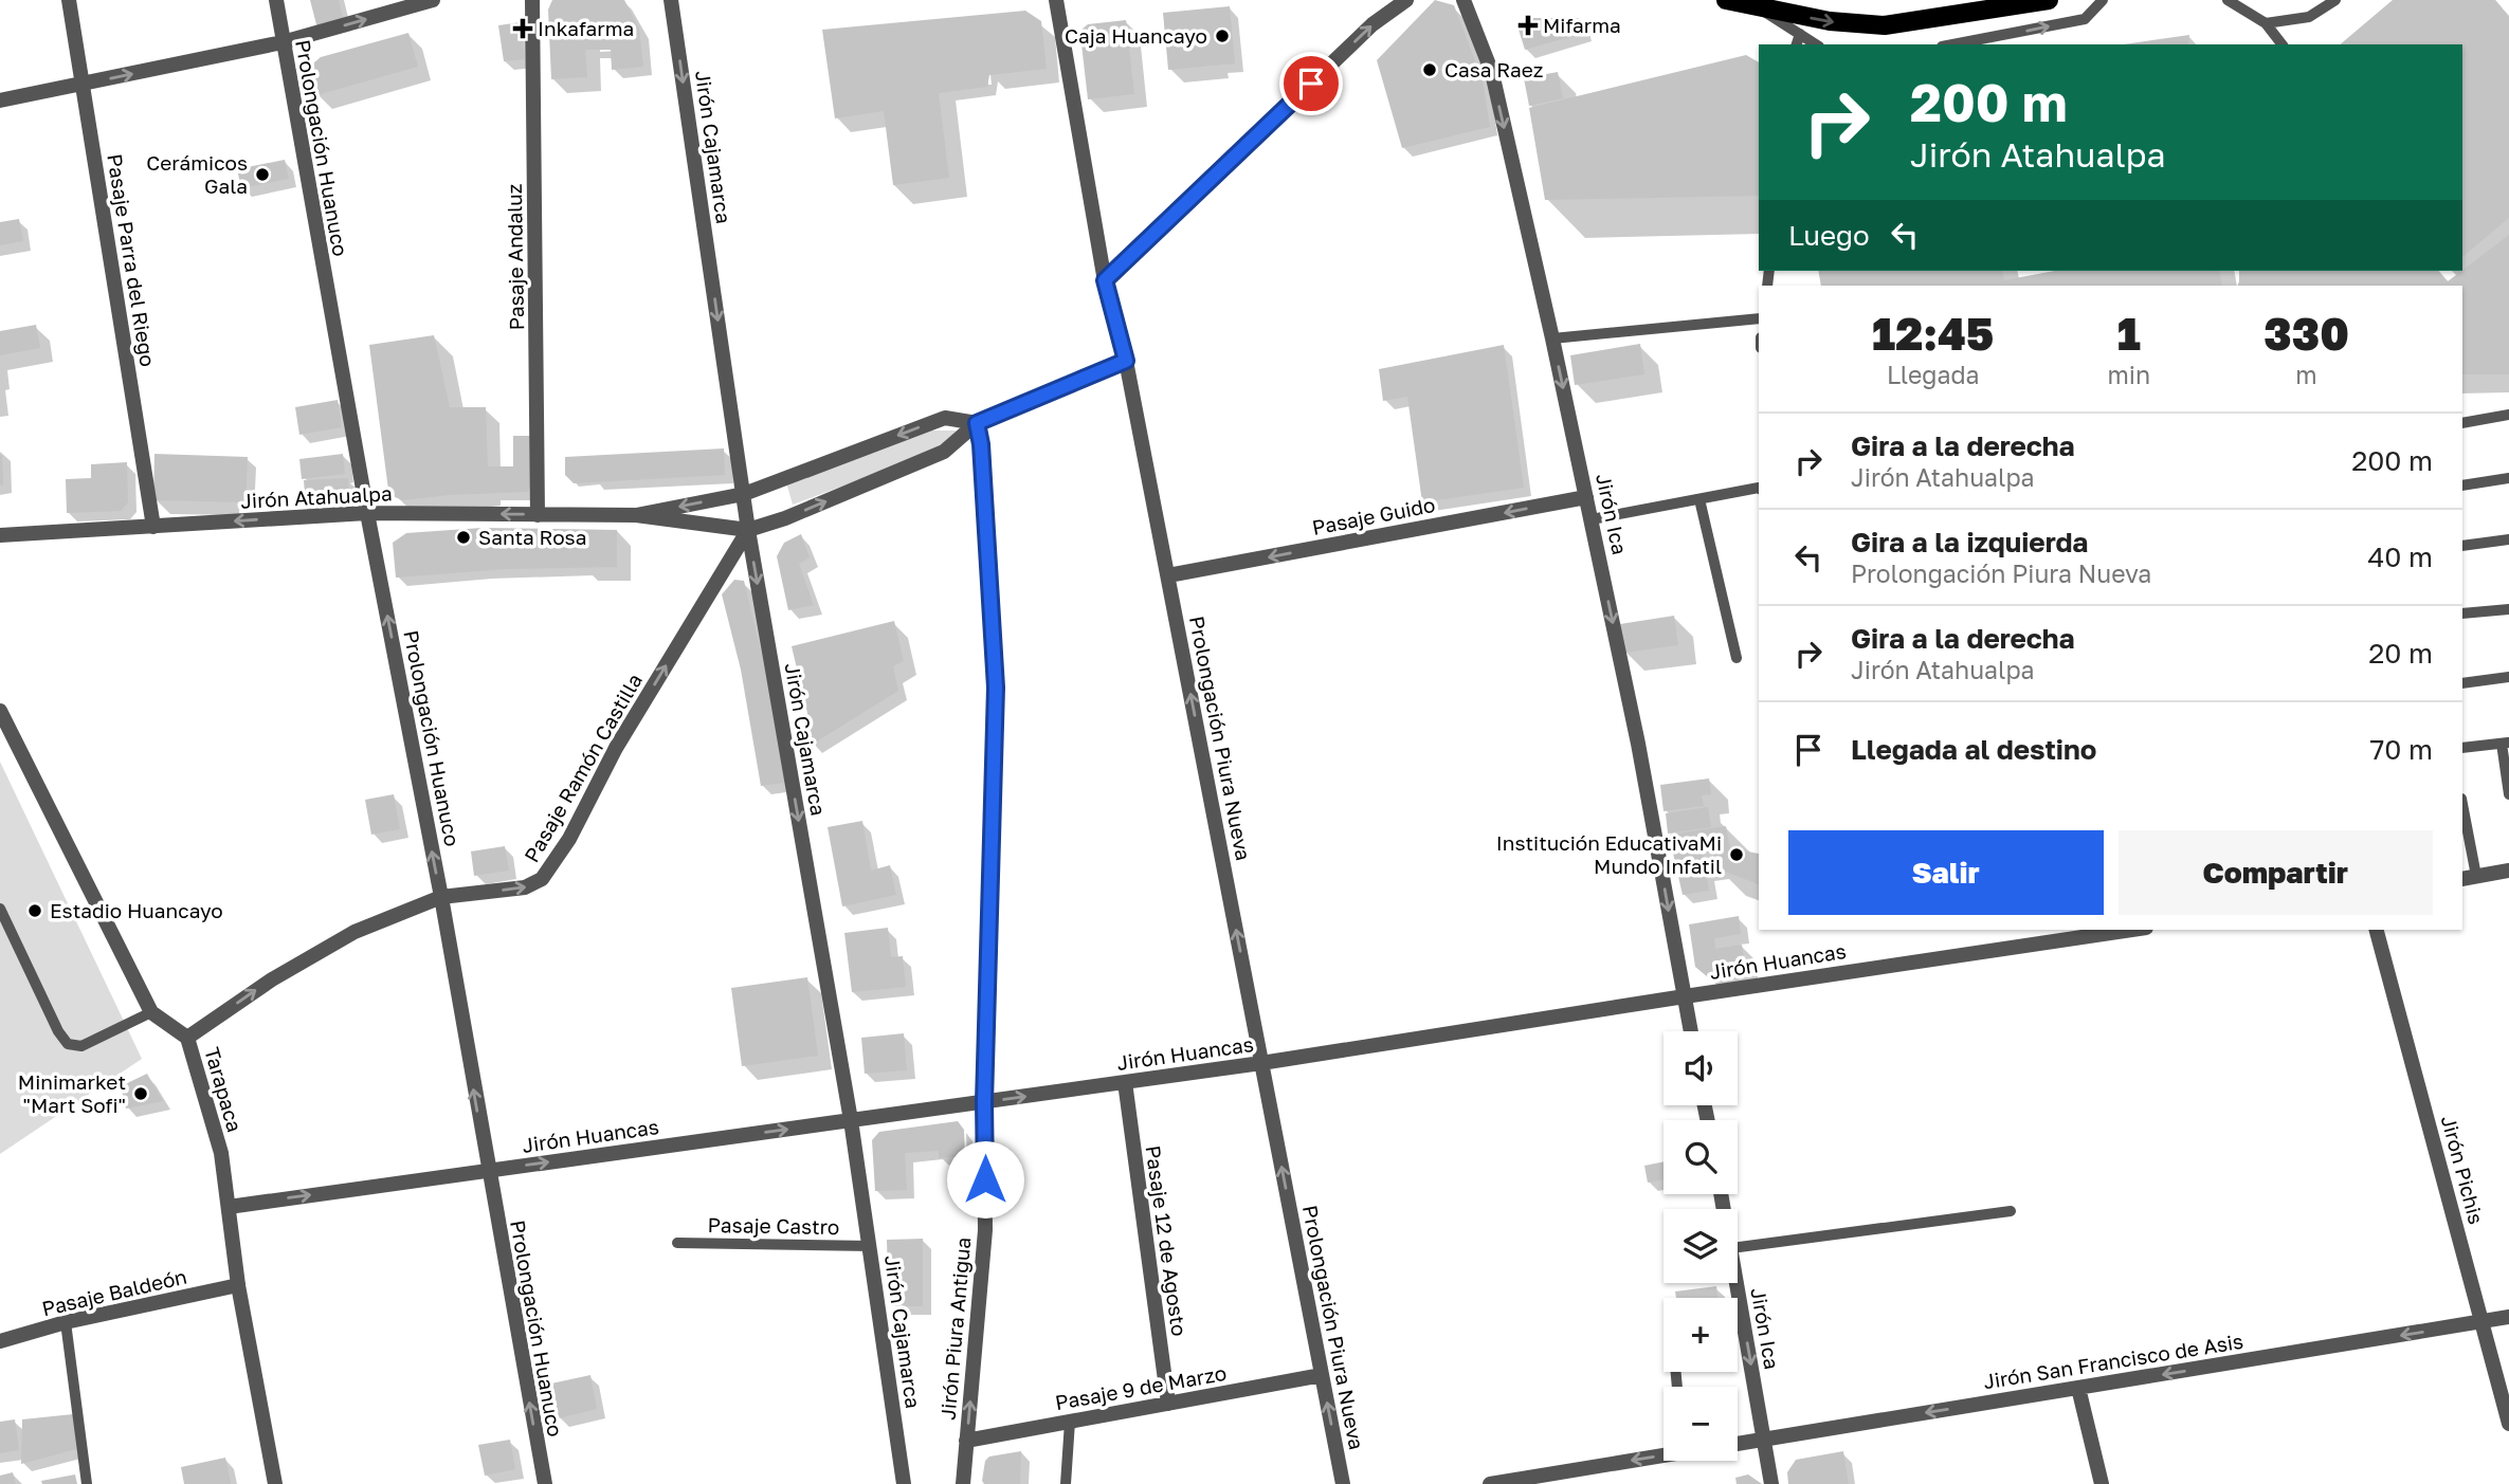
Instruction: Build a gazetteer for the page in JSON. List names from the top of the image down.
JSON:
{
  "streets": {
    "street": [
      "Jirón Cajamarca",
      "Prolongación Huanuco",
      "Pasaje Andaluz",
      "Pasaje Parra del Riego",
      "Jirón Atahualpa",
      "Jirón Ica",
      "Pasaje Guido",
      "Prolongación Piura Nueva",
      "Pasaje Ramón Castilla",
      "Jirón Huancas",
      "Tarapaca",
      "Jirón Pichis",
      "Pasaje 12 de Agosto",
      "Pasaje Baldeón",
      "Jirón Piura Antigua",
      "Jirón San Francisco de Asis",
      "Pasaje 9 de Marzo"
    ],
    "lane": ["Pasaje Castro"]
  },
  "crossings": [
    ["Jirón Cajamarca", "Jirón Atahualpa"],
    ["Jirón Cajamarca", "Pasaje Ramón Castilla"],
    ["Jirón Cajamarca", "Jirón Huancas"],
    ["Jirón Cajamarca", "Pasaje Castro"],
    ["Prolongación Huanuco", "Jirón Atahualpa"],
    ["Prolongación Huanuco", "Pasaje Ramón Castilla"],
    ["Prolongación Huanuco", "Jirón Huancas"],
    ["Pasaje Andaluz", "Jirón Atahualpa"],
    ["Pasaje Parra del Riego", "Jirón Atahualpa"],
    ["Jirón Atahualpa", "Prolongación Piura Nueva"],
    ["Jirón Atahualpa", "Pasaje Ramón Castilla"],
    ["Jirón Atahualpa", "Jirón Piura Antigua"],
    ["Jirón Ica", "Pasaje Guido"],
    ["Jirón Ica", "Jirón Huancas"],
    ["Jirón Ica", "Jirón San Francisco de Asis"],
    ["Pasaje Guido", "Prolongación Piura Nueva"],
    ["Prolongación Piura Nueva", "Jirón Huancas"],
    ["Prolongación Piura Nueva", "Pasaje 9 de Marzo"],
    ["Pasaje Ramón Castilla", "Tarapaca"],
    ["Jirón Huancas", "Tarapaca"],
    ["Jirón Huancas", "Pasaje 12 de Agosto"],
    ["Jirón Huancas", "Jirón Piura Antigua"],
    ["Tarapaca", "Pasaje Baldeón"],
    ["Jirón Pichis", "Jirón San Francisco de Asis"],
    ["Pasaje 12 de Agosto", "Pasaje 9 de Marzo"],
    ["Jirón Piura Antigua", "Pasaje 9 de Marzo"]
  ],
  "one_way": [
    "Jirón Cajamarca",
    "Prolongación Huanuco",
    "Jirón Ica",
    "Pasaje Guido",
    "Prolongación Piura Nueva",
    "Pasaje Ramón Castilla",
    "Jirón Huancas",
    "Jirón San Francisco de Asis"
  ],
  "places": {
    "health": ["Mifarma", "Inkafarma"],
    "other": [
      "Caja Huancayo",
      "Casa Raez",
      "Cerámicos Gala",
      "Santa Rosa",
      "Institución EducativaMi Mundo Infatil",
      "Estadio Huancayo",
      "Minimarket \"Mart Sofi\""
    ]
  },
  "page": {
    "turn": ["200 m", "Jirón Atahualpa"],
    "then": "Luego",
    "eta": [
      "12:45",
      "Llegada",
      "1",
      "min",
      "330",
      "m"
    ],
    "list": [
      {
        "name": "Gira a la derecha",
        "note": "Jirón Atahualpa",
        "value": "200 m"
      },
      {
        "name": "Gira a la izquierda",
        "note": "Prolongación Piura Nueva",
        "value": "40 m"
      },
      {
        "name": "Gira a la derecha",
        "note": "Jirón Atahualpa",
        "value": "20 m"
      },
      {
        "name": "Llegada al destino",
        "value": "70 m"
      }
    ],
    "buttons": ["Salir", "Compartir"],
    "map_buttons": ["+", "−"]
  }
}
